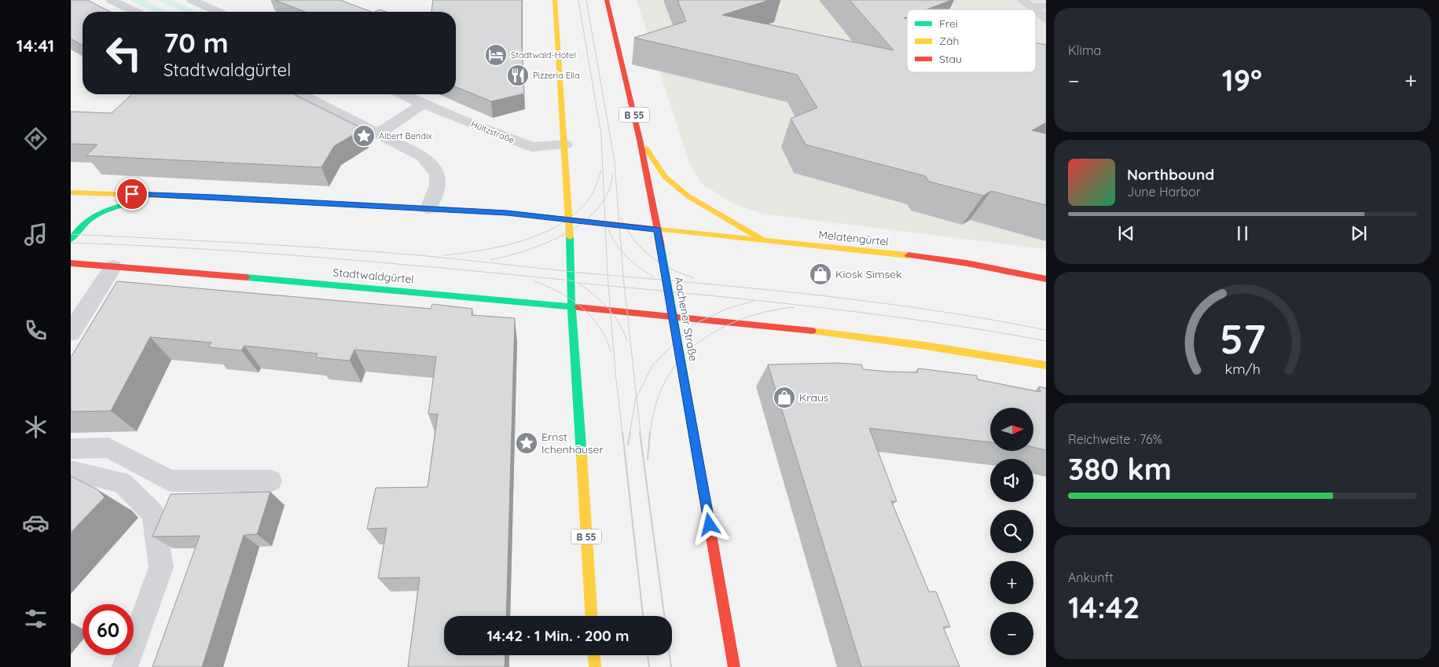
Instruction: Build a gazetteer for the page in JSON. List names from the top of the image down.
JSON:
{
  "streets": {
    "main road": [
      "B 55",
      "Melatengürtel",
      "Stadtwaldgürtel",
      "Aachener Straße"
    ],
    "street": ["Hültzstraße"]
  },
  "crossings": [
    ["B 55", "Hültzstraße"],
    ["B 55", "Stadtwaldgürtel"],
    ["Melatengürtel", "Aachener Straße"],
    ["Stadtwaldgürtel", "Aachener Straße"]
  ],
  "places": {
    "hotel": ["Stadtwald-Hotel"],
    "restaurant": ["Pizzeria Ella"],
    "place": ["Albert Bendix", "Ernst Ichenhäuser"],
    "shop": ["Kiosk Simsek", "Kraus"]
  },
  "legend": ["Frei", "Zäh", "Stau"],
  "north": "right",
  "page": {
    "tabs": "14:41",
    "tile": [
      "Klima",
      ["Reichweite · 76%", "380 km"],
      ["Ankunft", "14:42"]
    ],
    "turn": ["70 m", "Stadtwaldgürtel"],
    "heat": ["−", "19°", "+"],
    "song": ["Northbound", "June Harbor"],
    "map_buttons": ["+", "−"],
    "limit": "60",
    "trip": "14:42 · 1 Min. · 200 m",
    "gauge": ["57", "km/h"]
  }
}
